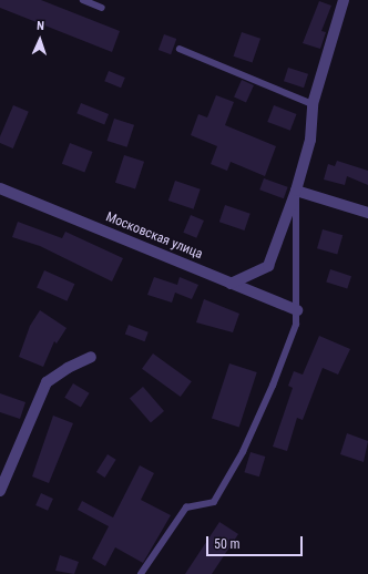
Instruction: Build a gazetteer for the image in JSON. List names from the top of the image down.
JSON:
{
  "streets": {
    "street": ["Московская улица"]
  },
  "scale_bar": "50 m",
  "north": "top"
}
